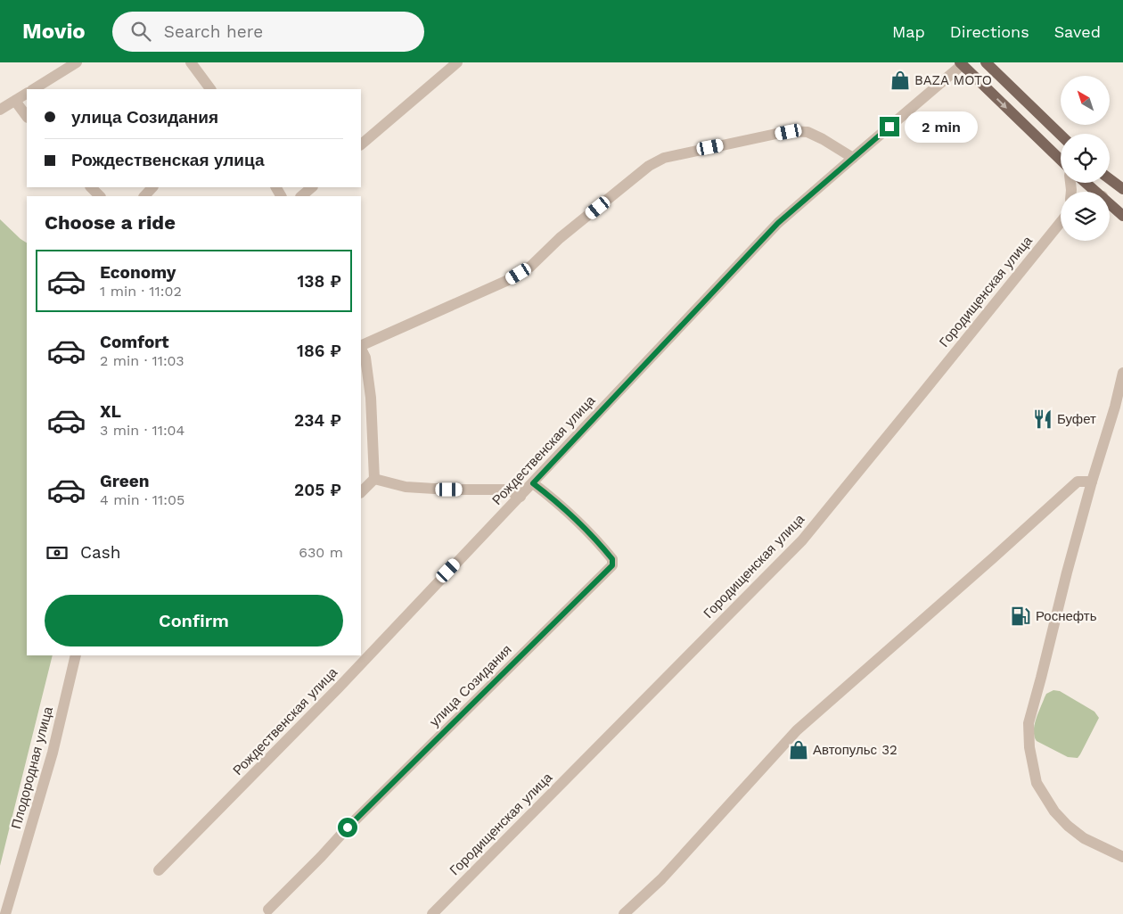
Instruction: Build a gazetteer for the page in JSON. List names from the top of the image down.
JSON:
{
  "streets": {
    "street": [
      "Городищенская улица",
      "Рождественская улица",
      "улица Созидания",
      "Плодородная улица"
    ]
  },
  "crossings": [
    ["Рождественская улица", "улица Созидания"]
  ],
  "places": {
    "shop": ["BAZA MOTO", "Автопульс 32"],
    "restaurant": ["Буфет"],
    "fuel station": ["Роснефть"]
  },
  "north": "top left",
  "page": {
    "header": "Movio",
    "search": "Search here",
    "nav": ["Map", "Directions", "Saved"],
    "banner": ["улица Созидания", "Рождественская улица"],
    "bubble": "2 min",
    "heading": "Choose a ride",
    "list": [
      {
        "name": "Economy",
        "note": "1 min · 11:02",
        "value": "138 ₽"
      },
      {
        "name": "Comfort",
        "note": "2 min · 11:03",
        "value": "186 ₽"
      },
      {
        "name": "XL",
        "note": "3 min · 11:04",
        "value": "234 ₽"
      },
      {
        "name": "Green",
        "note": "4 min · 11:05",
        "value": "205 ₽"
      }
    ],
    "pay": ["Cash", "630 m"],
    "buttons": "Confirm"
  }
}
